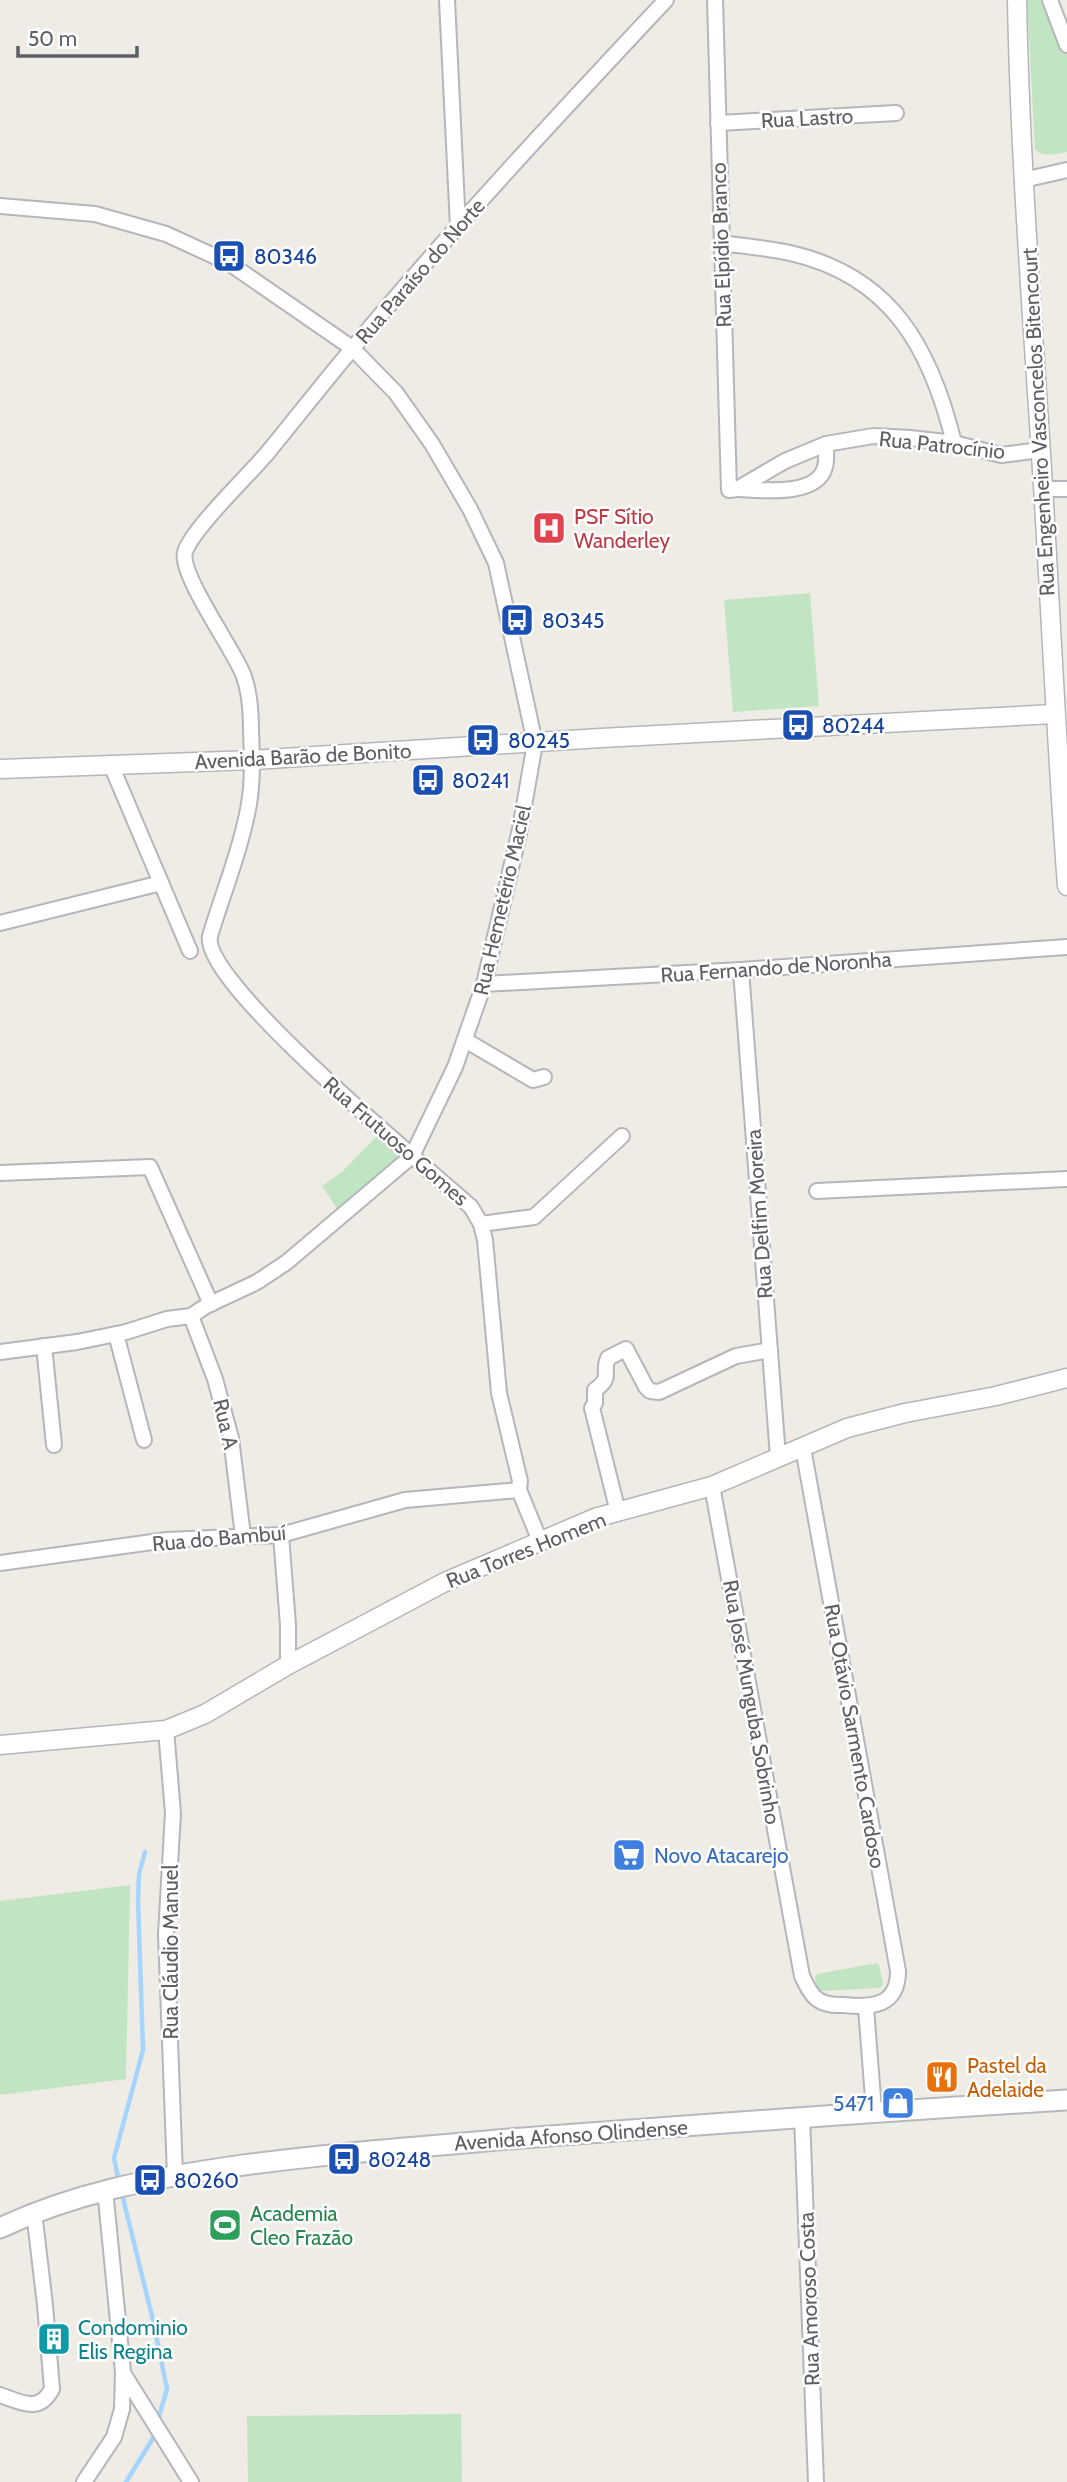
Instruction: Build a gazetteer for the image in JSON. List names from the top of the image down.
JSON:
{
  "streets": {
    "main road": ["Avenida Afonso Olindense"],
    "street": [
      "Rua Lastro",
      "Rua Elpídio Branco",
      "Rua Paraíso do Norte",
      "Rua Engenheiro Vasconcelos Bitencourt",
      "Rua Patrocínio",
      "Avenida Barão de Bonito",
      "Rua Hemetério Maciel",
      "Rua Fernando de Noronha",
      "Rua Frutuoso Gomes",
      "Rua Delfim Moreira",
      "Rua A",
      "Rua do Bambuí",
      "Rua Torres Homem",
      "Rua José Munguba Sobrinho",
      "Rua Otávio Sarmento Cardoso",
      "Rua Cláudio Manuel",
      "Rua Amoroso Costa"
    ]
  },
  "crossings": [
    ["Rua Lastro", "Rua Elpídio Branco"],
    ["Rua Elpídio Branco", "Rua Patrocínio"],
    ["Rua Paraíso do Norte", "Avenida Barão de Bonito"],
    ["Rua Paraíso do Norte", "Rua Hemetério Maciel"],
    ["Rua Paraíso do Norte", "Rua Frutuoso Gomes"],
    ["Rua Engenheiro Vasconcelos Bitencourt", "Rua Patrocínio"],
    ["Rua Engenheiro Vasconcelos Bitencourt", "Avenida Barão de Bonito"],
    ["Avenida Barão de Bonito", "Rua Hemetério Maciel"],
    ["Avenida Barão de Bonito", "Rua Frutuoso Gomes"],
    ["Rua Hemetério Maciel", "Rua Fernando de Noronha"],
    ["Rua Hemetério Maciel", "Rua Frutuoso Gomes"],
    ["Rua Hemetério Maciel", "Rua A"],
    ["Rua Fernando de Noronha", "Rua Delfim Moreira"],
    ["Rua Frutuoso Gomes", "Rua do Bambuí"],
    ["Rua Frutuoso Gomes", "Rua Torres Homem"],
    ["Rua Delfim Moreira", "Rua Torres Homem"],
    ["Rua A", "Rua do Bambuí"],
    ["Rua Torres Homem", "Rua José Munguba Sobrinho"],
    ["Rua Torres Homem", "Rua Otávio Sarmento Cardoso"],
    ["Rua Torres Homem", "Rua Cláudio Manuel"],
    ["Rua José Munguba Sobrinho", "Rua Otávio Sarmento Cardoso"],
    ["Rua Cláudio Manuel", "Avenida Afonso Olindense"],
    ["Avenida Afonso Olindense", "Rua Amoroso Costa"]
  ],
  "places": {
    "bus stop": [
      "80346",
      "80345",
      "80244",
      "80245",
      "80241",
      "80248",
      "80260"
    ],
    "hospital": ["PSF Sítio Wanderley"],
    "supermarket": ["Novo Atacarejo"],
    "restaurant": ["Pastel da Adelaide"],
    "shop": ["5471"],
    "sports": ["Academia Cleo Frazão"],
    "building": ["Condominio Elis Regina"]
  },
  "scale_bar": "50 m"
}
